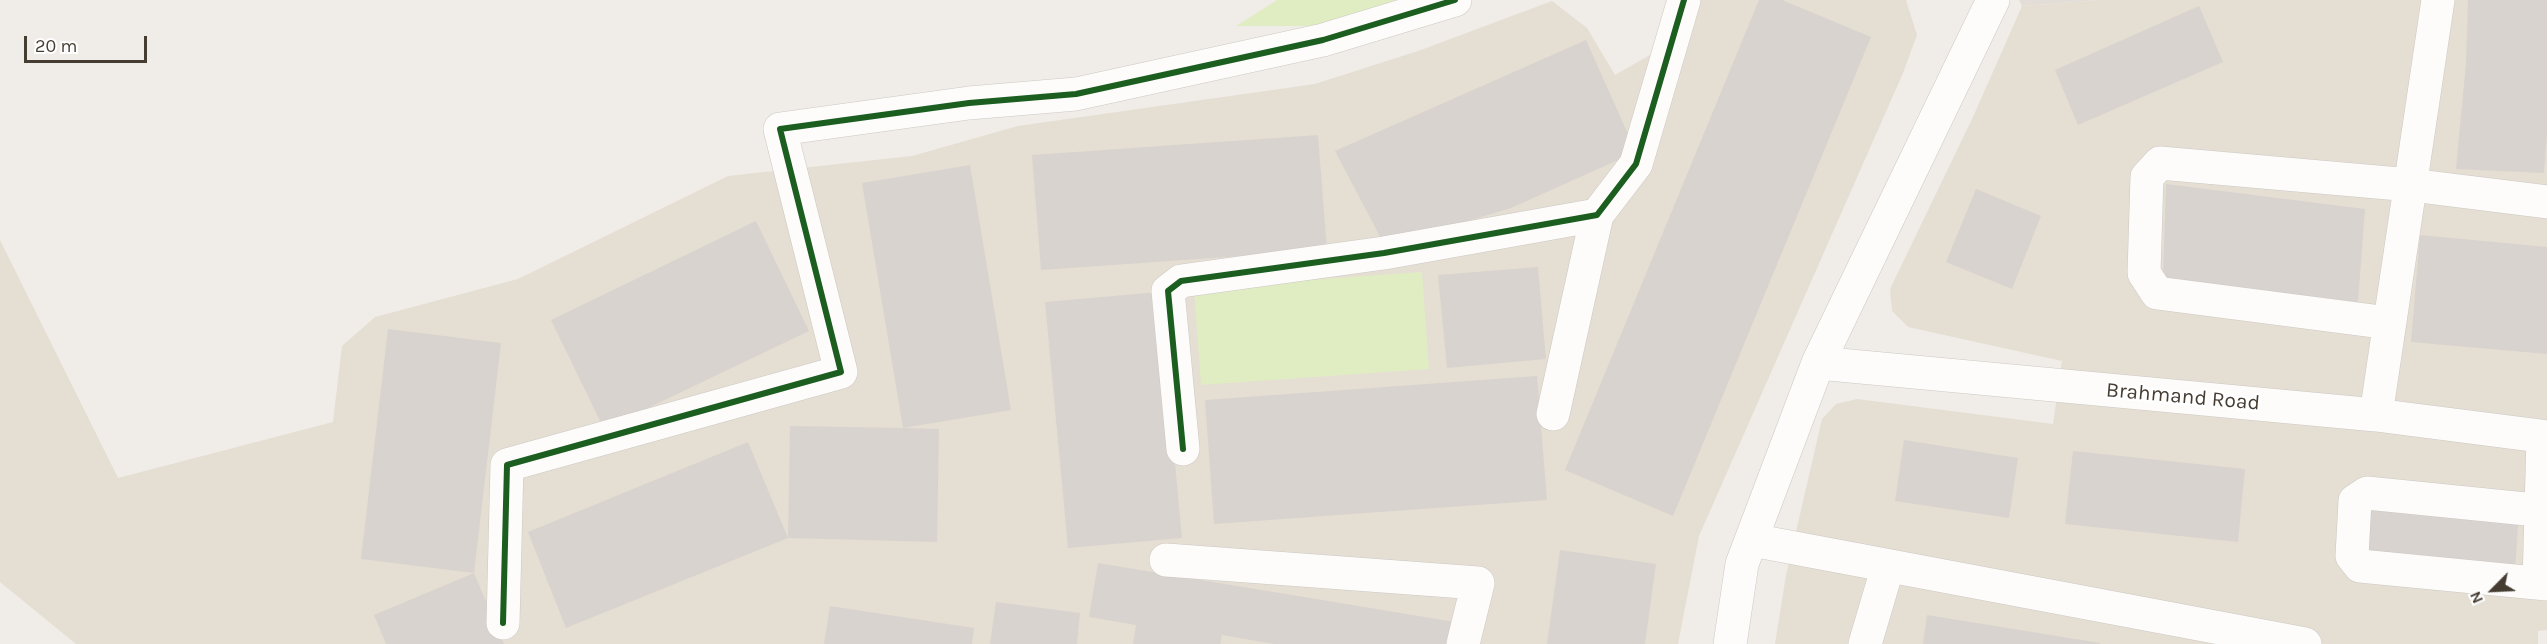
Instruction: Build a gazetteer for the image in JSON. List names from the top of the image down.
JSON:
{
  "streets": {
    "street": ["Brahmand Road"]
  },
  "scale_bar": "20 m",
  "north": "bottom left"
}
